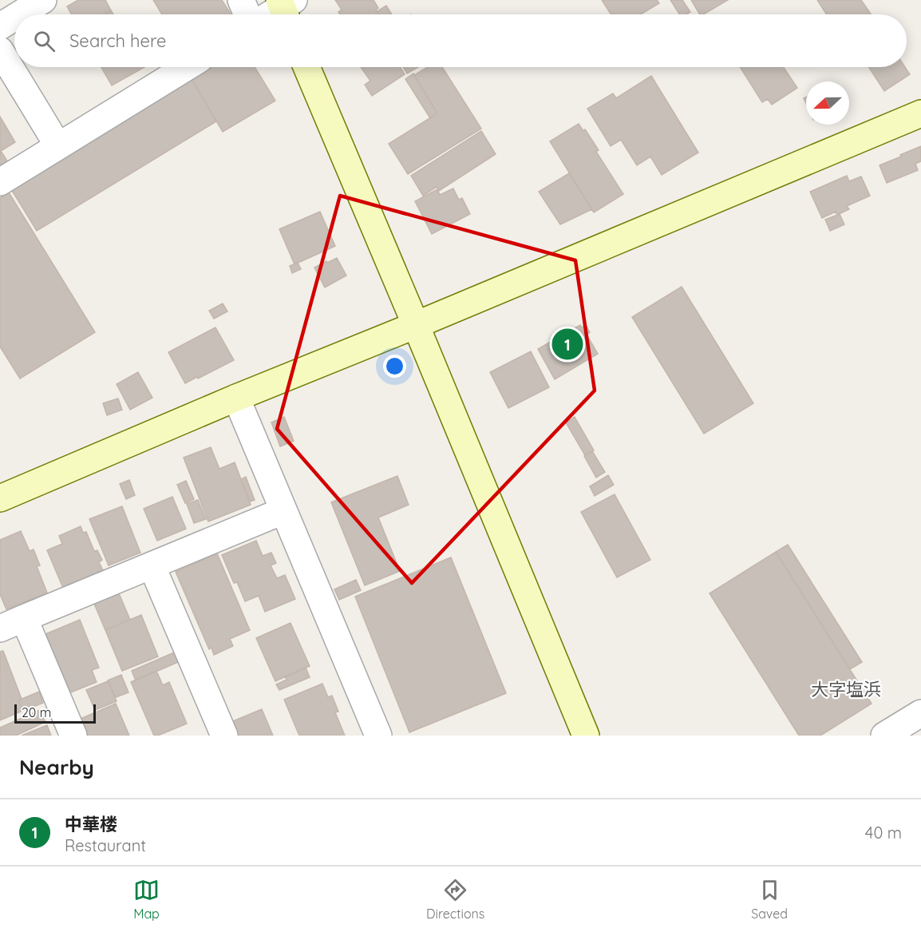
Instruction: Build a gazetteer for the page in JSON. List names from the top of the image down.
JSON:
{
  "districts": ["大字塩浜"],
  "scale_bar": "20 m",
  "north": "left",
  "page": {
    "search": "Search here",
    "pins": "1",
    "scale": "20 m",
    "heading": "Nearby",
    "list": [
      {
        "mark": "1",
        "name": "中華楼",
        "note": "Restaurant",
        "value": "40 m"
      }
    ],
    "nav": ["Map", "Directions", "Saved"]
  }
}
